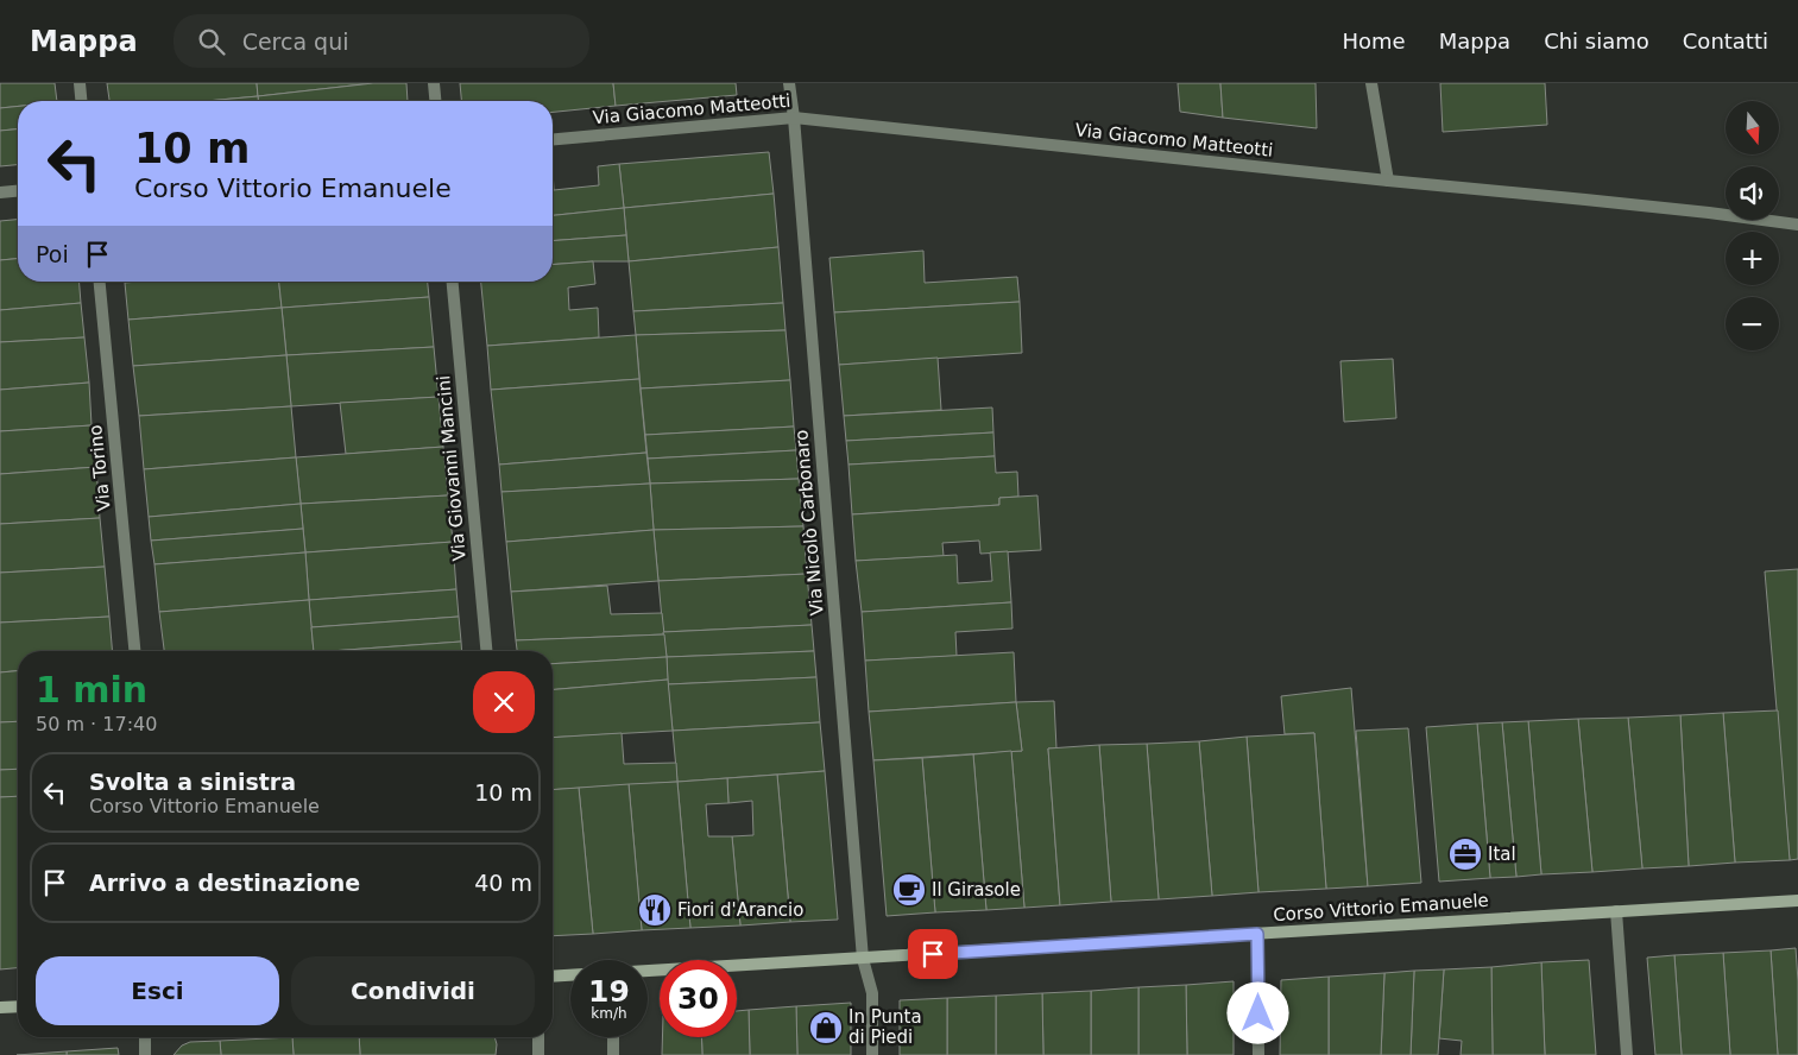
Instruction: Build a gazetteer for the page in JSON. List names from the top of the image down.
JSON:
{
  "streets": {
    "main road": ["Corso Vittorio Emanuele"],
    "street": [
      "Via Giacomo Matteotti",
      "Via Torino",
      "Via Giovanni Mancini",
      "Via Nicolò Carbonaro"
    ]
  },
  "crossings": [
    ["Via Giacomo Matteotti", "Via Nicolò Carbonaro"],
    ["Via Nicolò Carbonaro", "Corso Vittorio Emanuele"]
  ],
  "places": {
    "office": ["Ital"],
    "cafe": ["Il Girasole"],
    "restaurant": ["Fiori d'Arancio"],
    "shop": ["In Punta di Piedi"]
  },
  "north": "bottom",
  "page": {
    "header": "Mappa",
    "search": "Cerca qui",
    "nav": [
      "Home",
      "Mappa",
      "Chi siamo",
      "Contatti"
    ],
    "map_buttons": ["+", "−"],
    "turn": ["10 m", "Corso Vittorio Emanuele"],
    "then": "Poi",
    "heading": ["1 min", "50 m · 17:40"],
    "list": [
      {
        "name": "Svolta a sinistra",
        "note": "Corso Vittorio Emanuele",
        "value": "10 m"
      },
      {
        "name": "Arrivo a destinazione",
        "value": "40 m"
      }
    ],
    "buttons": ["Esci", "Condividi"],
    "speed": "19 km/h",
    "limit": "30"
  }
}
